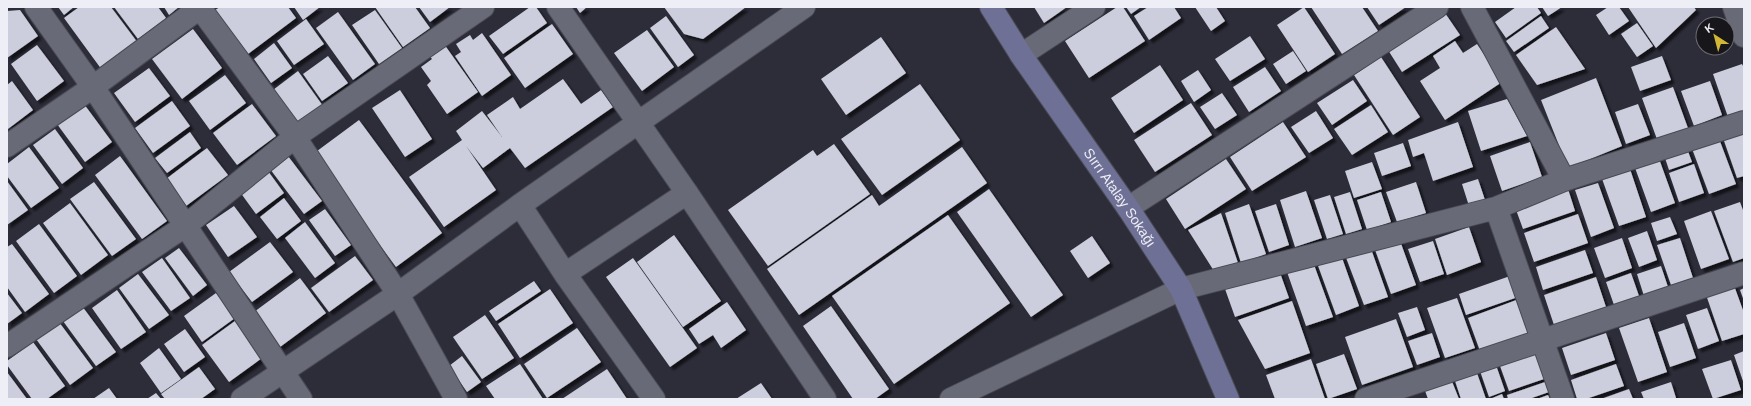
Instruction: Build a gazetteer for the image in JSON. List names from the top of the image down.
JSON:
{
  "streets": {
    "main road": ["Sırrı Atalay Sokağı"]
  },
  "north": "top left"
}
